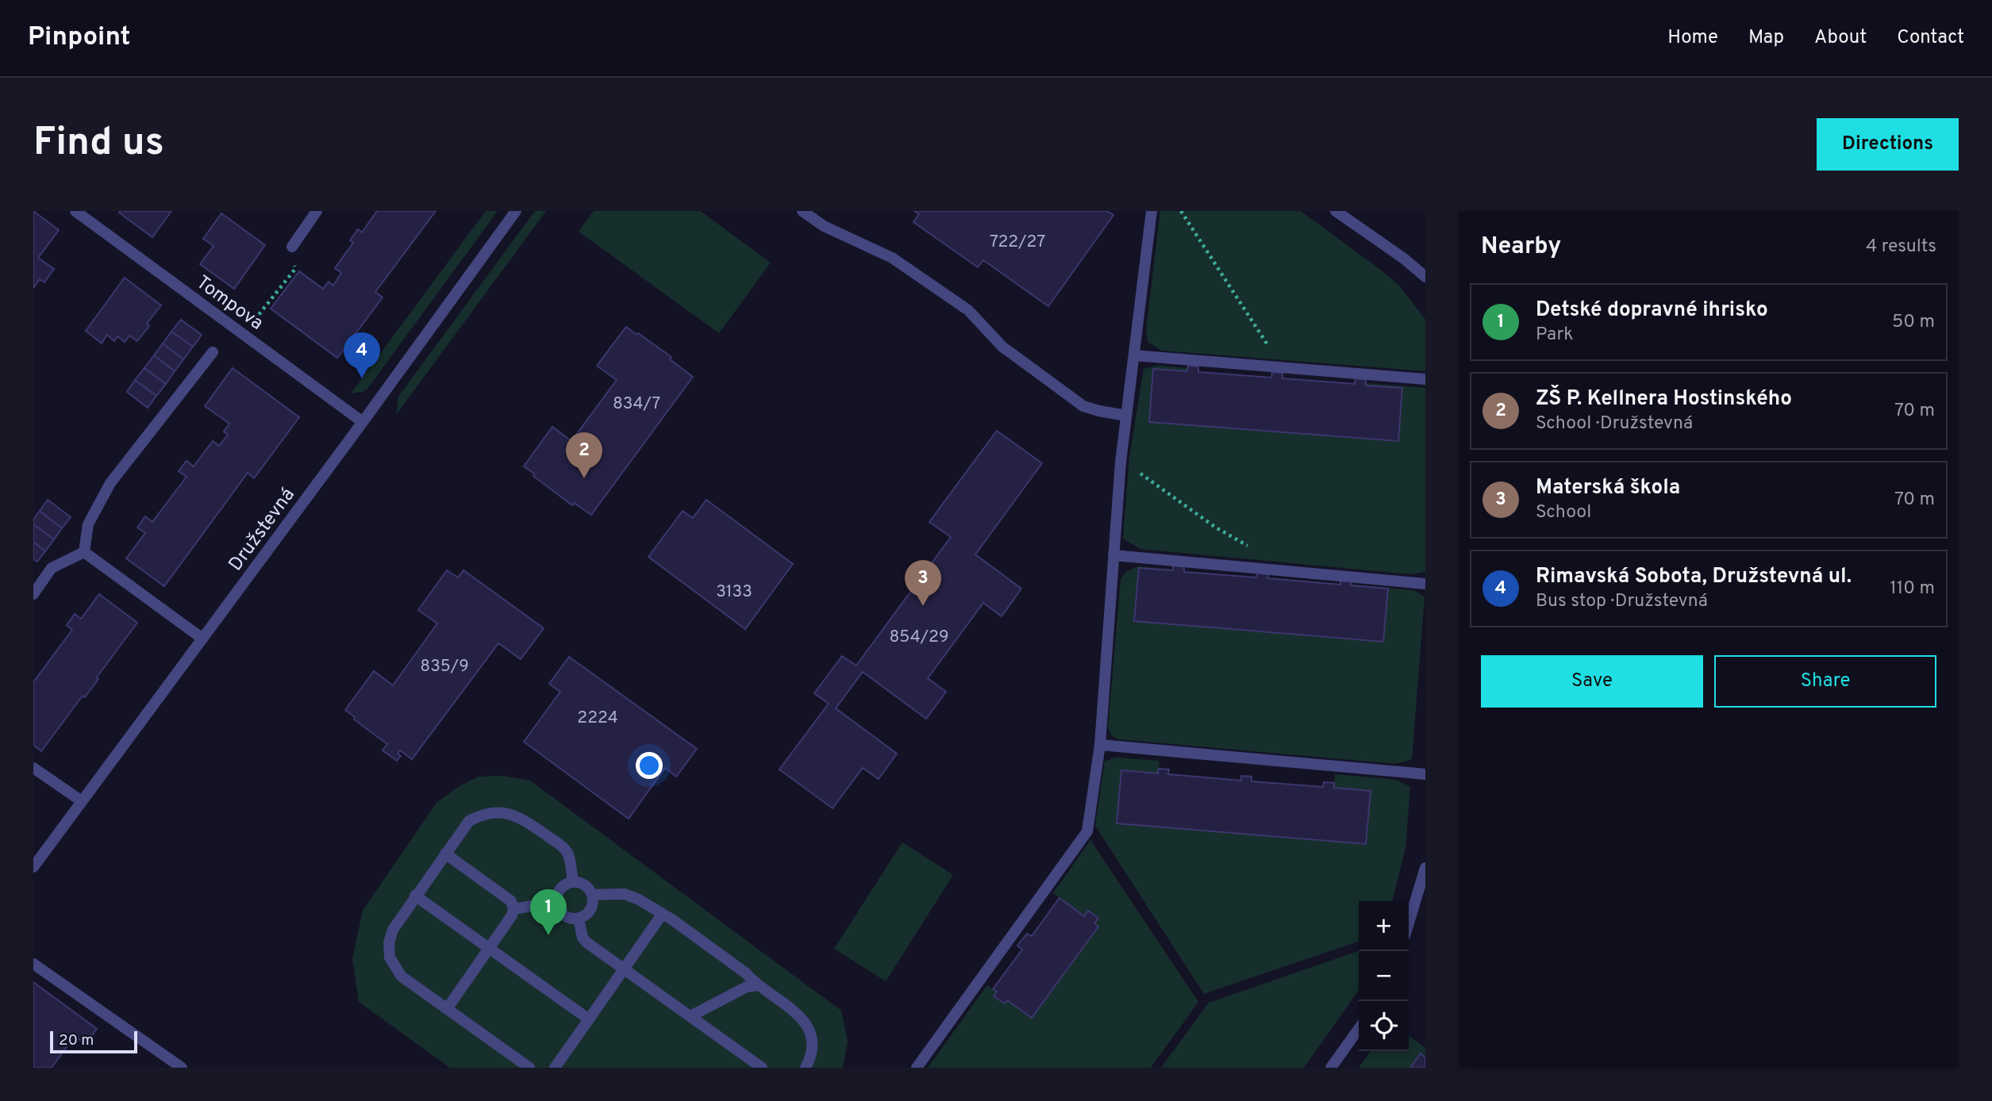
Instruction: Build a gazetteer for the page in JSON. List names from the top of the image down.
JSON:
{
  "streets": {
    "street": ["Tompova", "Družstevná"]
  },
  "crossings": [
    ["Tompova", "Družstevná"]
  ],
  "house_numbers": [
    "722/27",
    "834/7",
    "3133",
    "854/29",
    "835/9",
    "2224"
  ],
  "scale_bar": "20 m",
  "page": {
    "header": "Pinpoint",
    "nav": [
      "Home",
      "Map",
      "About",
      "Contact"
    ],
    "buttons": [
      "Directions",
      ["Save", "Share"]
    ],
    "title": "Find us",
    "heading": ["Nearby", "4 results"],
    "list": [
      {
        "mark": "1",
        "name": "Detské dopravné ihrisko",
        "note": "Park",
        "value": "50 m"
      },
      {
        "mark": "2",
        "name": "ZŠ P. Kellnera Hostinského",
        "note": "School · Družstevná",
        "value": "70 m"
      },
      {
        "mark": "3",
        "name": "Materská škola",
        "note": "School",
        "value": "70 m"
      },
      {
        "mark": "4",
        "name": "Rimavská Sobota, Družstevná ul.",
        "note": "Bus stop · Družstevná",
        "value": "110 m"
      }
    ],
    "pins": [
      "4",
      "2",
      "3",
      "1"
    ],
    "map_buttons": ["+", "−"],
    "scale": "20 m"
  }
}
